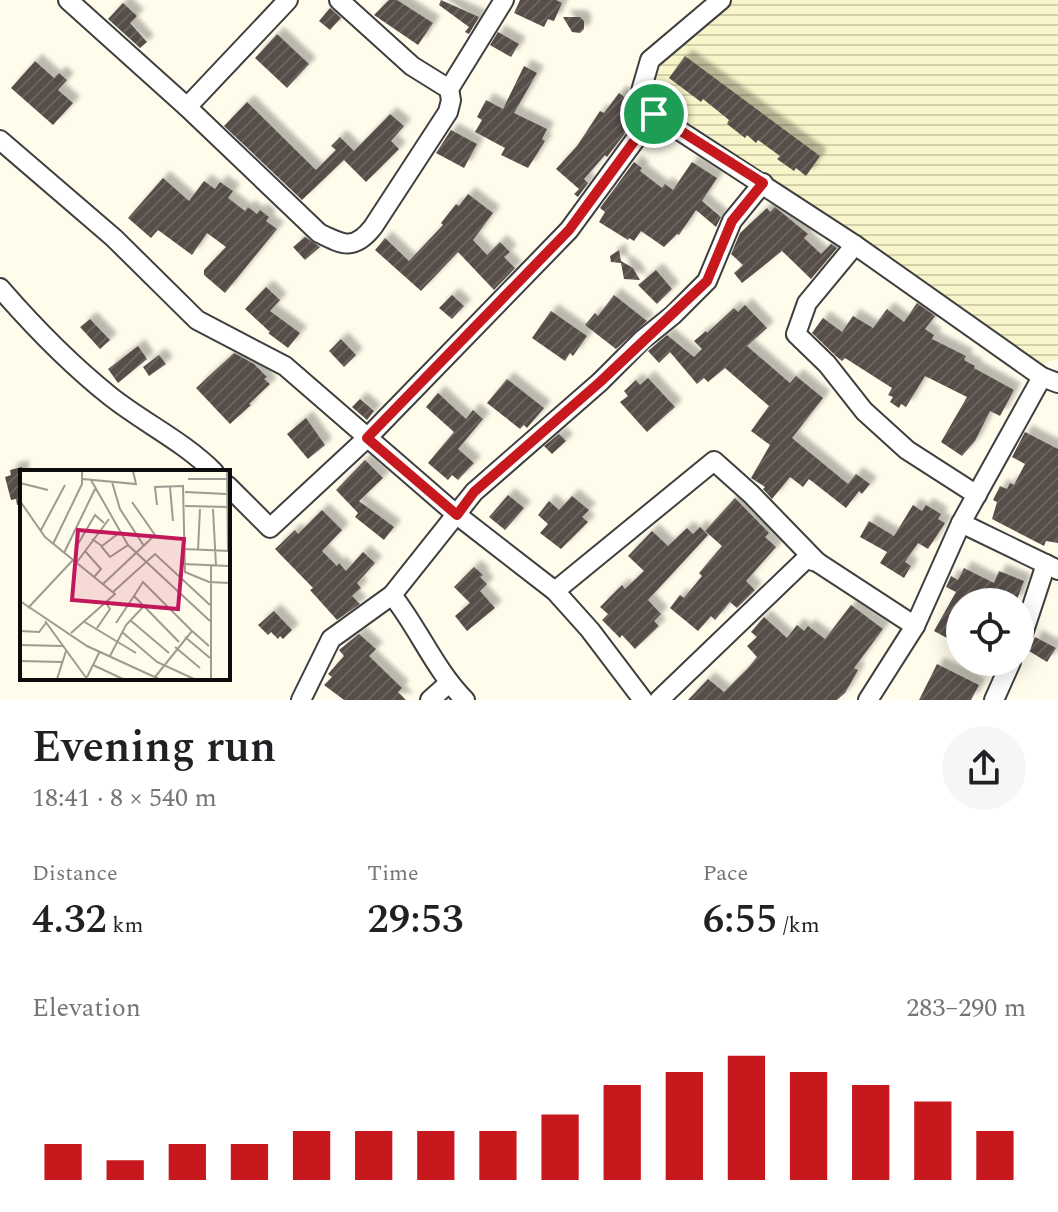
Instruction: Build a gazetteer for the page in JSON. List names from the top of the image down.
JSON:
{
  "page": {
    "heading": ["Evening run", "18:41 · 8 × 540 m"],
    "stats": [
      ["Distance", "4.32 km"],
      ["Time", "29:53"],
      ["Pace", "6:55 /km"]
    ],
    "chart": ["Elevation", "283–290 m"]
  }
}
